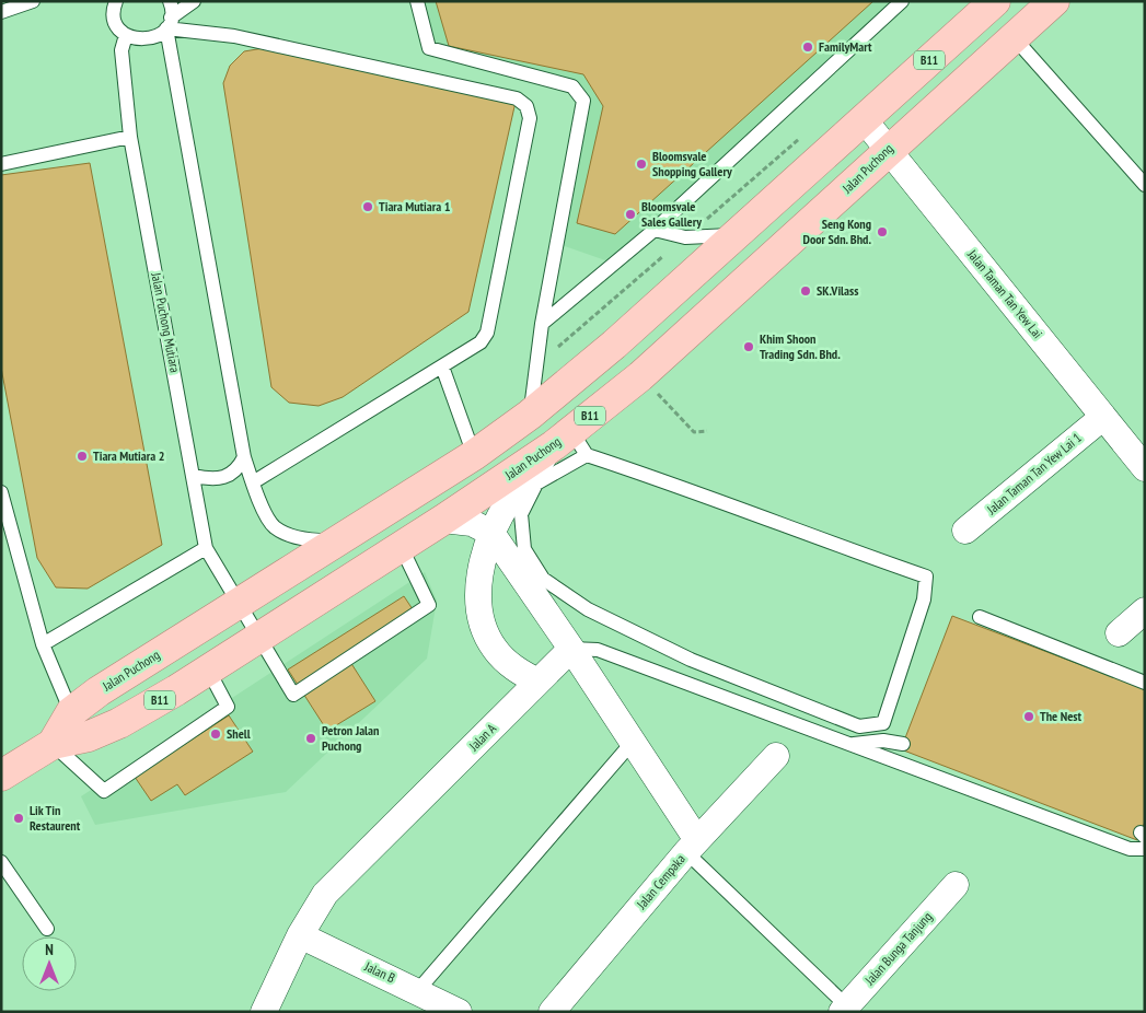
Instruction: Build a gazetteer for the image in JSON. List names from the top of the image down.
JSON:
{
  "streets": {
    "main road": ["B11", "Jalan Puchong"],
    "street": [
      "Jalan Taman Tan Yew Lai",
      "Jalan Taman Tan Yew Lai 1",
      "Jalan A",
      "Jalan Cempaka",
      "Jalan Bunga Tanjung",
      "Jalan B"
    ],
    "lane": ["Jalan Puchong Mutiara"]
  },
  "crossings": [
    ["Jalan Puchong", "Jalan Taman Tan Yew Lai"],
    ["Jalan Puchong", "Jalan Puchong Mutiara"],
    ["Jalan Taman Tan Yew Lai", "Jalan Taman Tan Yew Lai 1"],
    ["Jalan A", "Jalan B"]
  ],
  "places": [
    "FamilyMart",
    "Bloomsvale Shopping Gallery",
    "Tiara Mutiara 1",
    "Bloomsvale Sales Gallery",
    "Seng Kong Door Sdn. Bhd.",
    "SK.Vilass",
    "Khim Shoon Trading Sdn. Bhd.",
    "Tiara Mutiara 2",
    "The Nest",
    "Shell",
    "Petron Jalan Puchong",
    "Lik Tin Restaurent"
  ],
  "north": "top"
}
